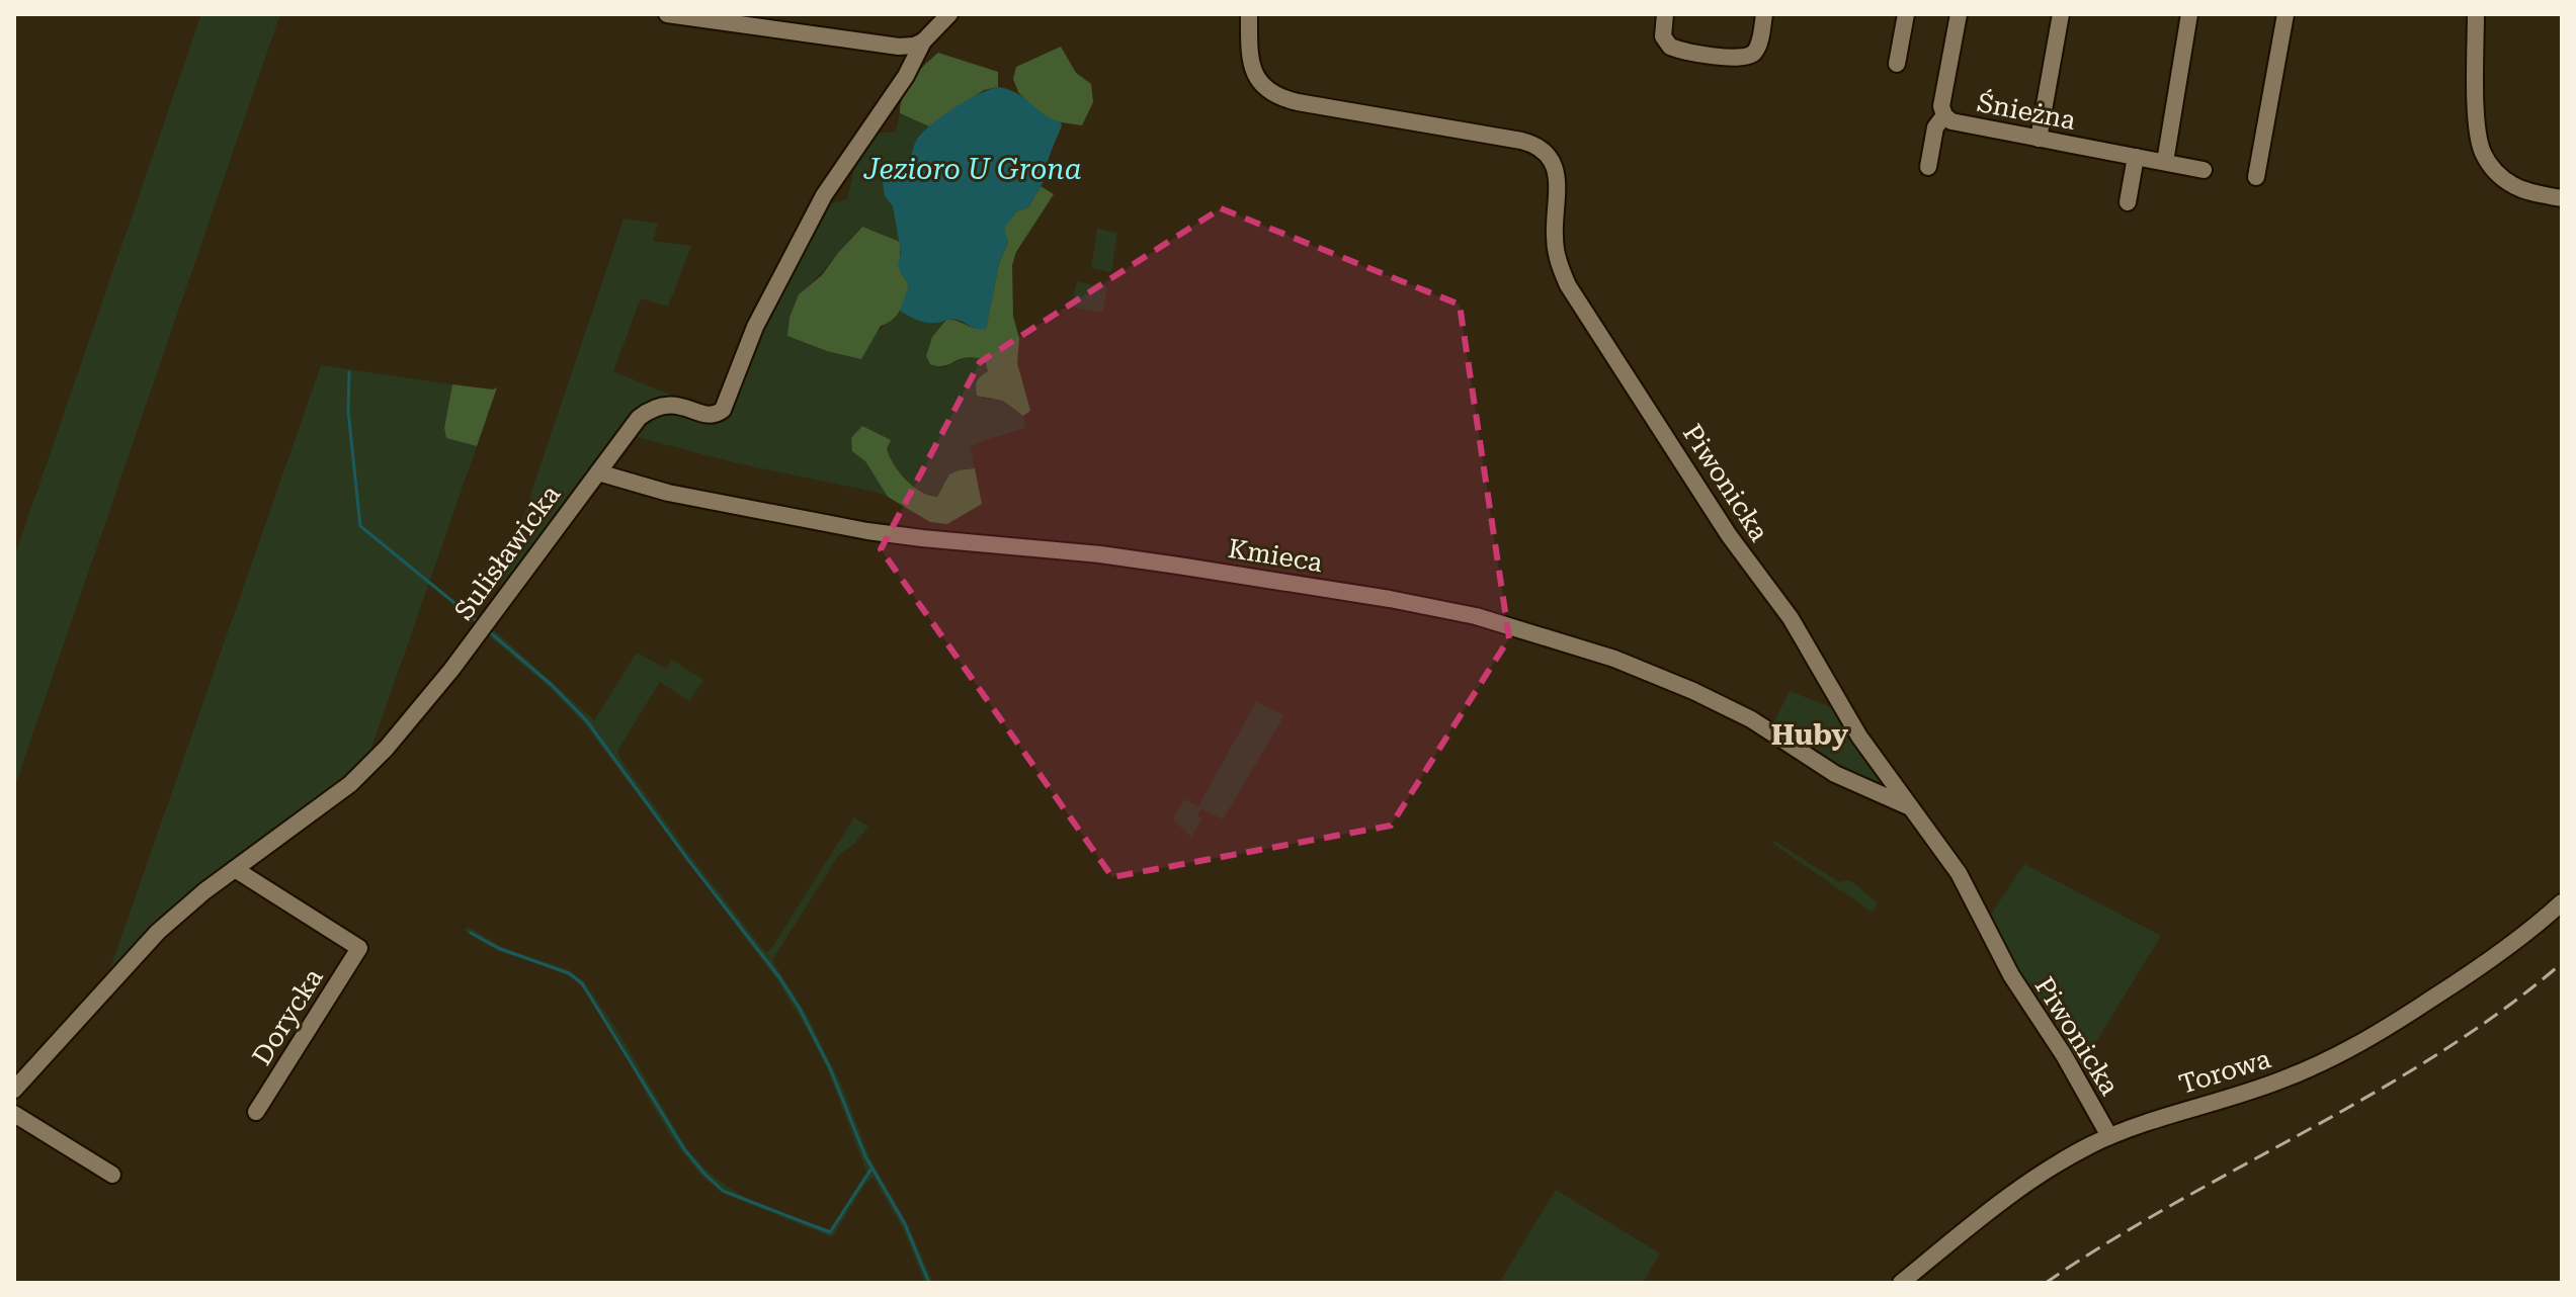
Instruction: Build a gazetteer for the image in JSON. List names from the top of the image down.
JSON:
{
  "streets": {
    "street": [
      "Śnieżna",
      "Piwonicka",
      "Sulisławicka",
      "Kmieca",
      "Dorycka",
      "Torowa"
    ]
  },
  "crossings": [
    ["Piwonicka", "Kmieca"],
    ["Piwonicka", "Torowa"],
    ["Sulisławicka", "Kmieca"],
    ["Sulisławicka", "Dorycka"]
  ],
  "districts": ["Huby"],
  "water": ["Jezioro U Grona"]
}
